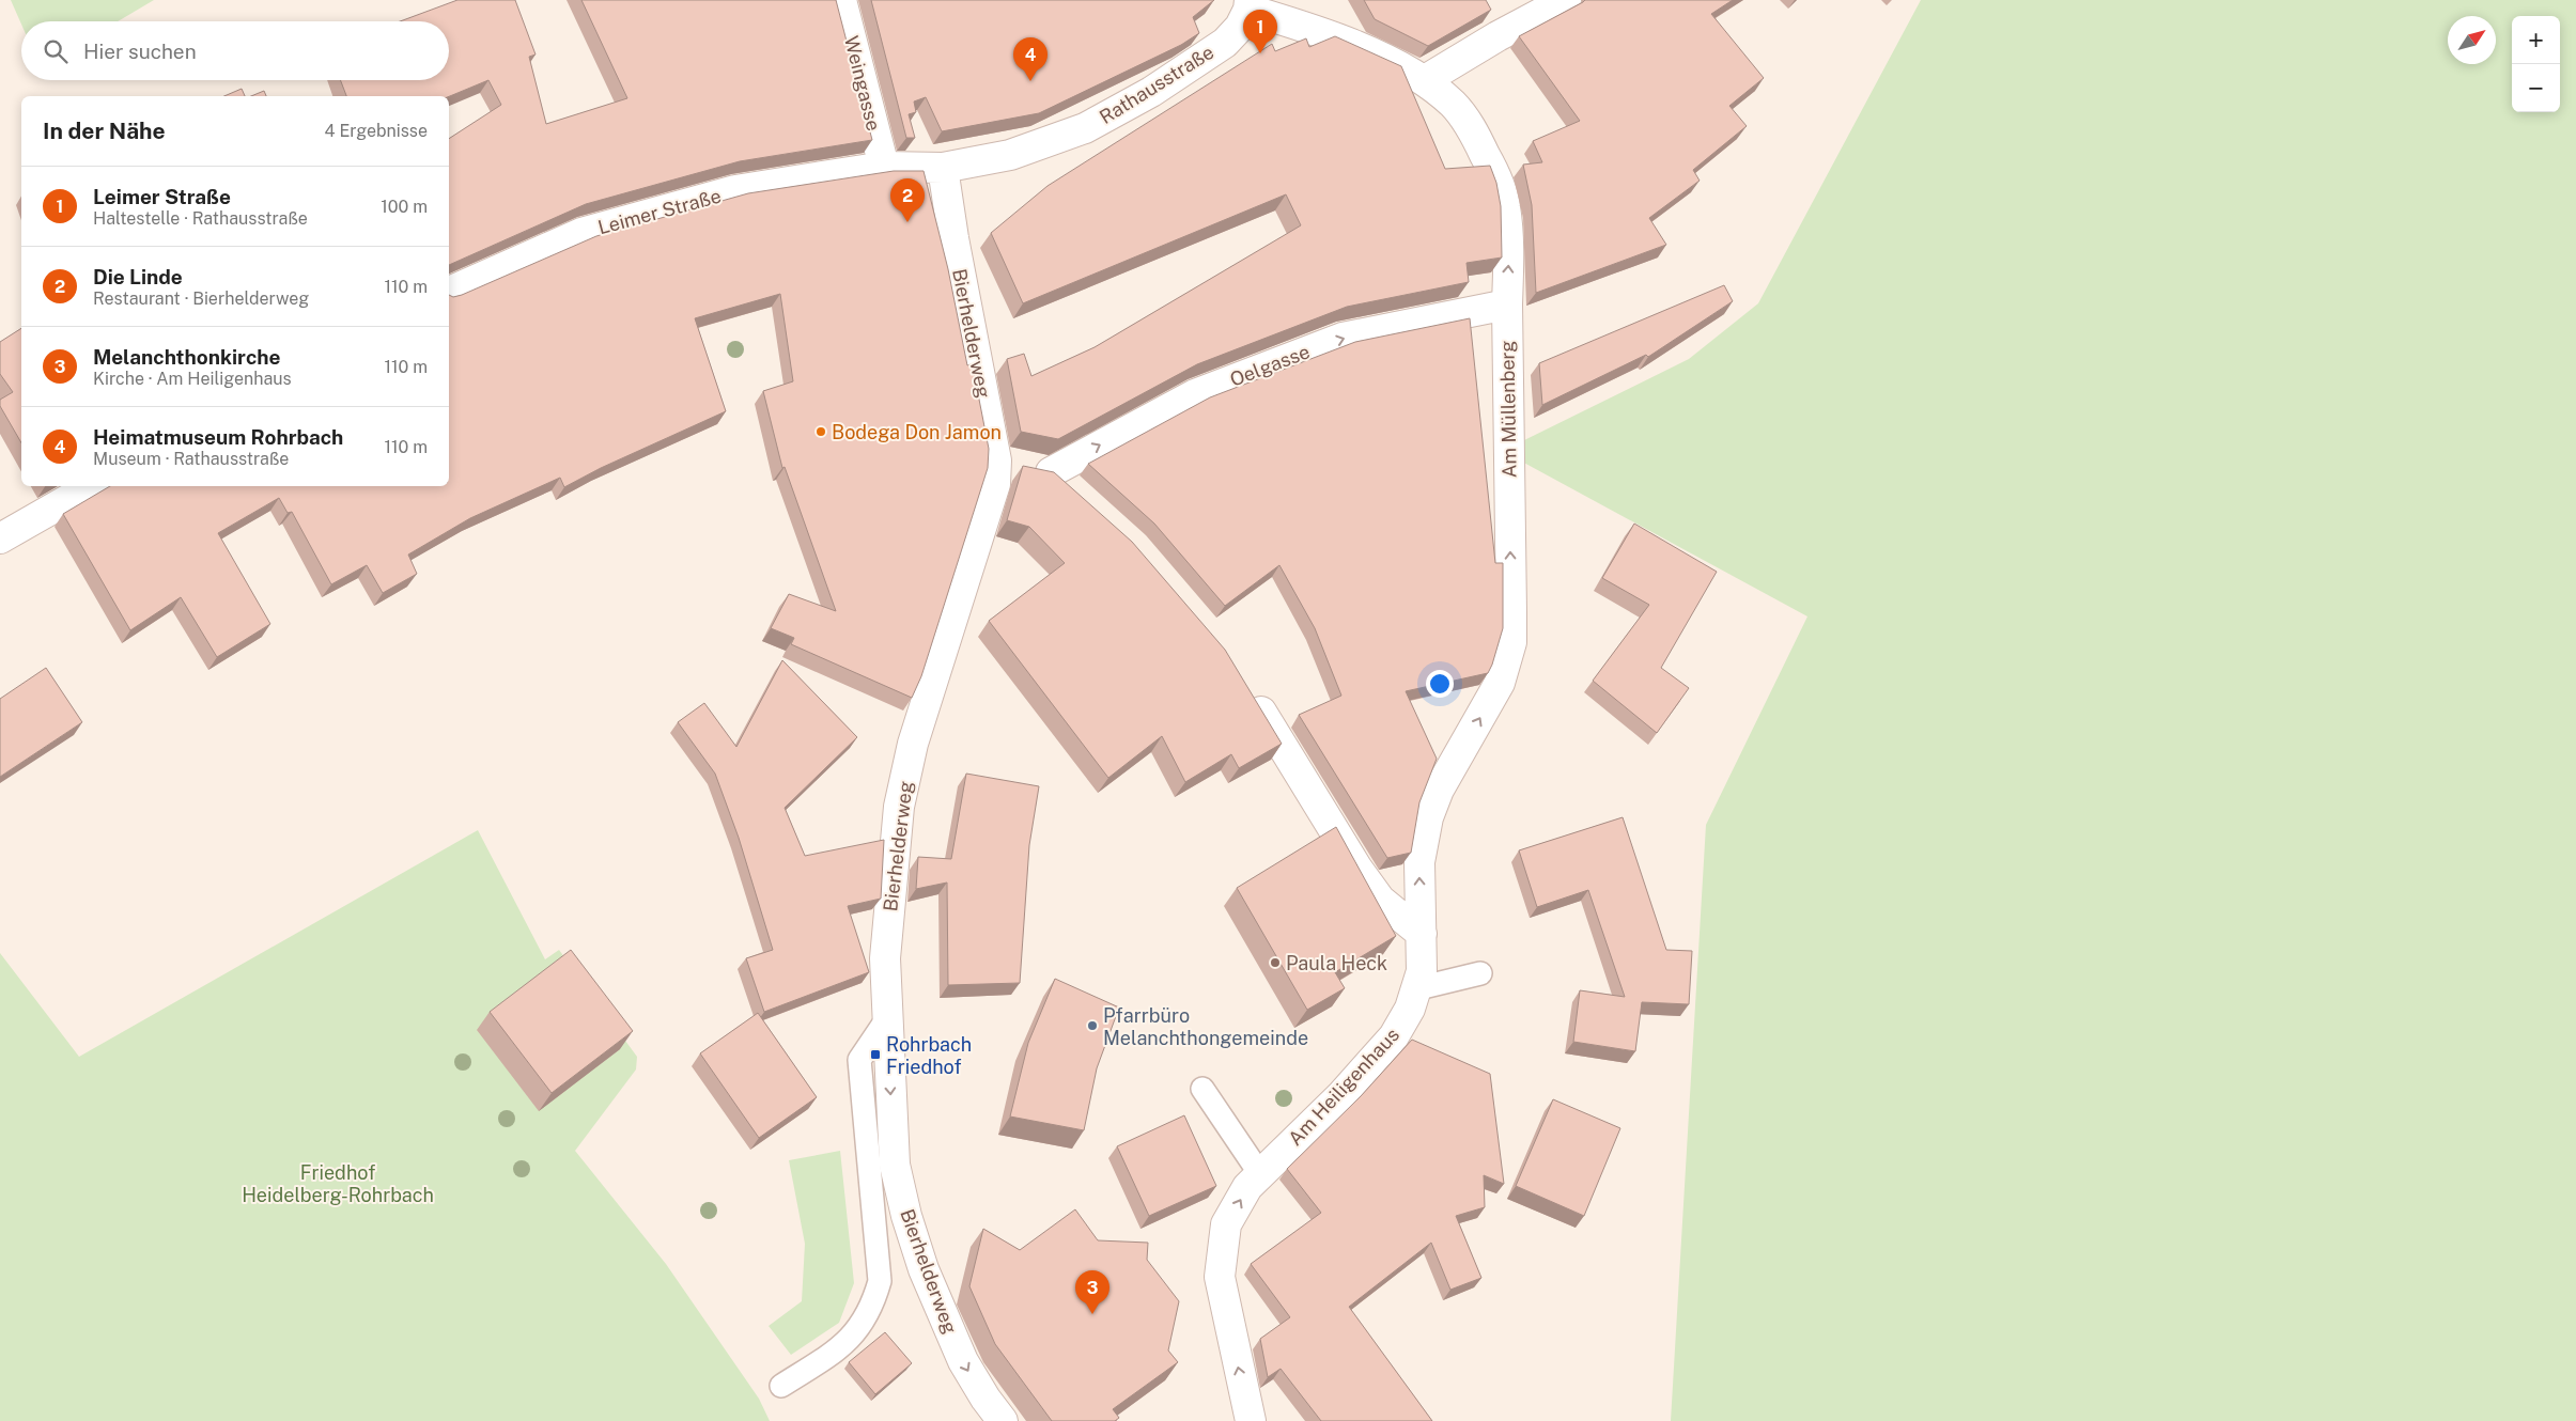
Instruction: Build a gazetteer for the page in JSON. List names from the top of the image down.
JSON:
{
  "streets": {
    "street": [
      "Weingasse",
      "Rathausstraße",
      "Leimer Straße",
      "Bierhelderweg",
      "Oelgasse",
      "Am Müllenberg",
      "Am Heiligenhaus"
    ]
  },
  "crossings": [
    ["Weingasse", "Rathausstraße"],
    ["Weingasse", "Leimer Straße"],
    ["Rathausstraße", "Leimer Straße"],
    ["Rathausstraße", "Bierhelderweg"],
    ["Rathausstraße", "Am Müllenberg"],
    ["Oelgasse", "Am Müllenberg"],
    ["Am Müllenberg", "Am Heiligenhaus"]
  ],
  "one_way": ["Oelgasse", "Am Müllenberg", "Am Heiligenhaus"],
  "parks": ["Friedhof Heidelberg-Rohrbach"],
  "places": {
    "other": ["Bodega Don Jamon", "Paula Heck", "Pfarrbüro Melanchthongemeinde"],
    "transit": ["Rohrbach Friedhof"]
  },
  "north": "top right",
  "page": {
    "pins": [
      "1",
      "4",
      "2",
      "3"
    ],
    "map_buttons": ["+", "−"],
    "search": "Hier suchen",
    "heading": ["In der Nähe", "4 Ergebnisse"],
    "list": [
      {
        "mark": "1",
        "name": "Leimer Straße",
        "note": "Haltestelle · Rathausstraße",
        "value": "100 m"
      },
      {
        "mark": "2",
        "name": "Die Linde",
        "note": "Restaurant · Bierhelderweg",
        "value": "110 m"
      },
      {
        "mark": "3",
        "name": "Melanchthonkirche",
        "note": "Kirche · Am Heiligenhaus",
        "value": "110 m"
      },
      {
        "mark": "4",
        "name": "Heimatmuseum Rohrbach",
        "note": "Museum · Rathausstraße",
        "value": "110 m"
      }
    ]
  }
}
